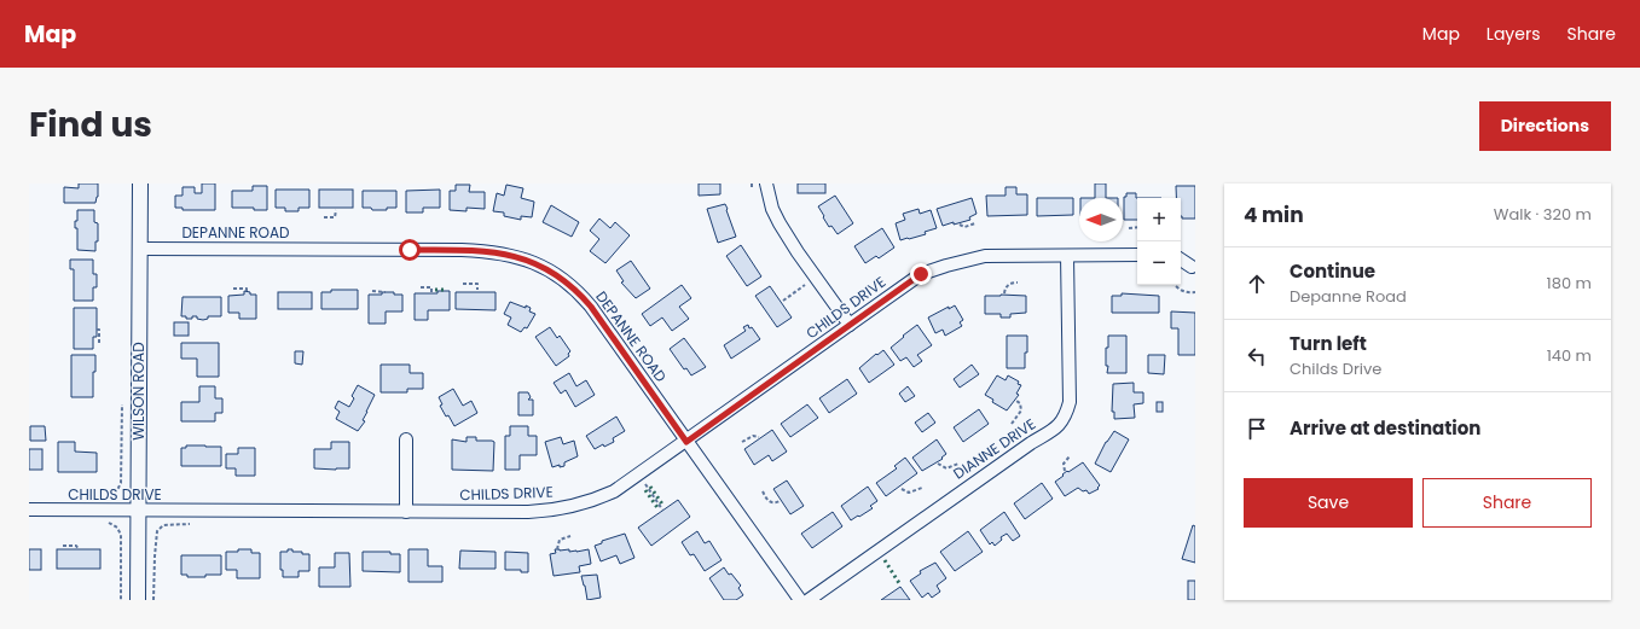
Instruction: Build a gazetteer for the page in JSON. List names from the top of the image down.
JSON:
{
  "streets": {
    "street": [
      "DEPANNE ROAD",
      "CHILDS DRIVE",
      "WILSON ROAD",
      "DIANNE DRIVE"
    ]
  },
  "crossings": [
    ["DEPANNE ROAD", "CHILDS DRIVE"],
    ["DEPANNE ROAD", "WILSON ROAD"],
    ["CHILDS DRIVE", "WILSON ROAD"],
    ["CHILDS DRIVE", "DIANNE DRIVE"]
  ],
  "north": "left",
  "page": {
    "header": "Map",
    "nav": ["Map", "Layers", "Share"],
    "title": "Find us",
    "buttons": [
      "Directions",
      ["Save", "Share"]
    ],
    "heading": ["4 min", "Walk · 320 m"],
    "map_buttons": ["+", "−"],
    "list": [
      ["Continue", "Depanne Road", "180 m"],
      ["Turn left", "Childs Drive", "140 m"],
      "Arrive at destination"
    ]
  }
}
